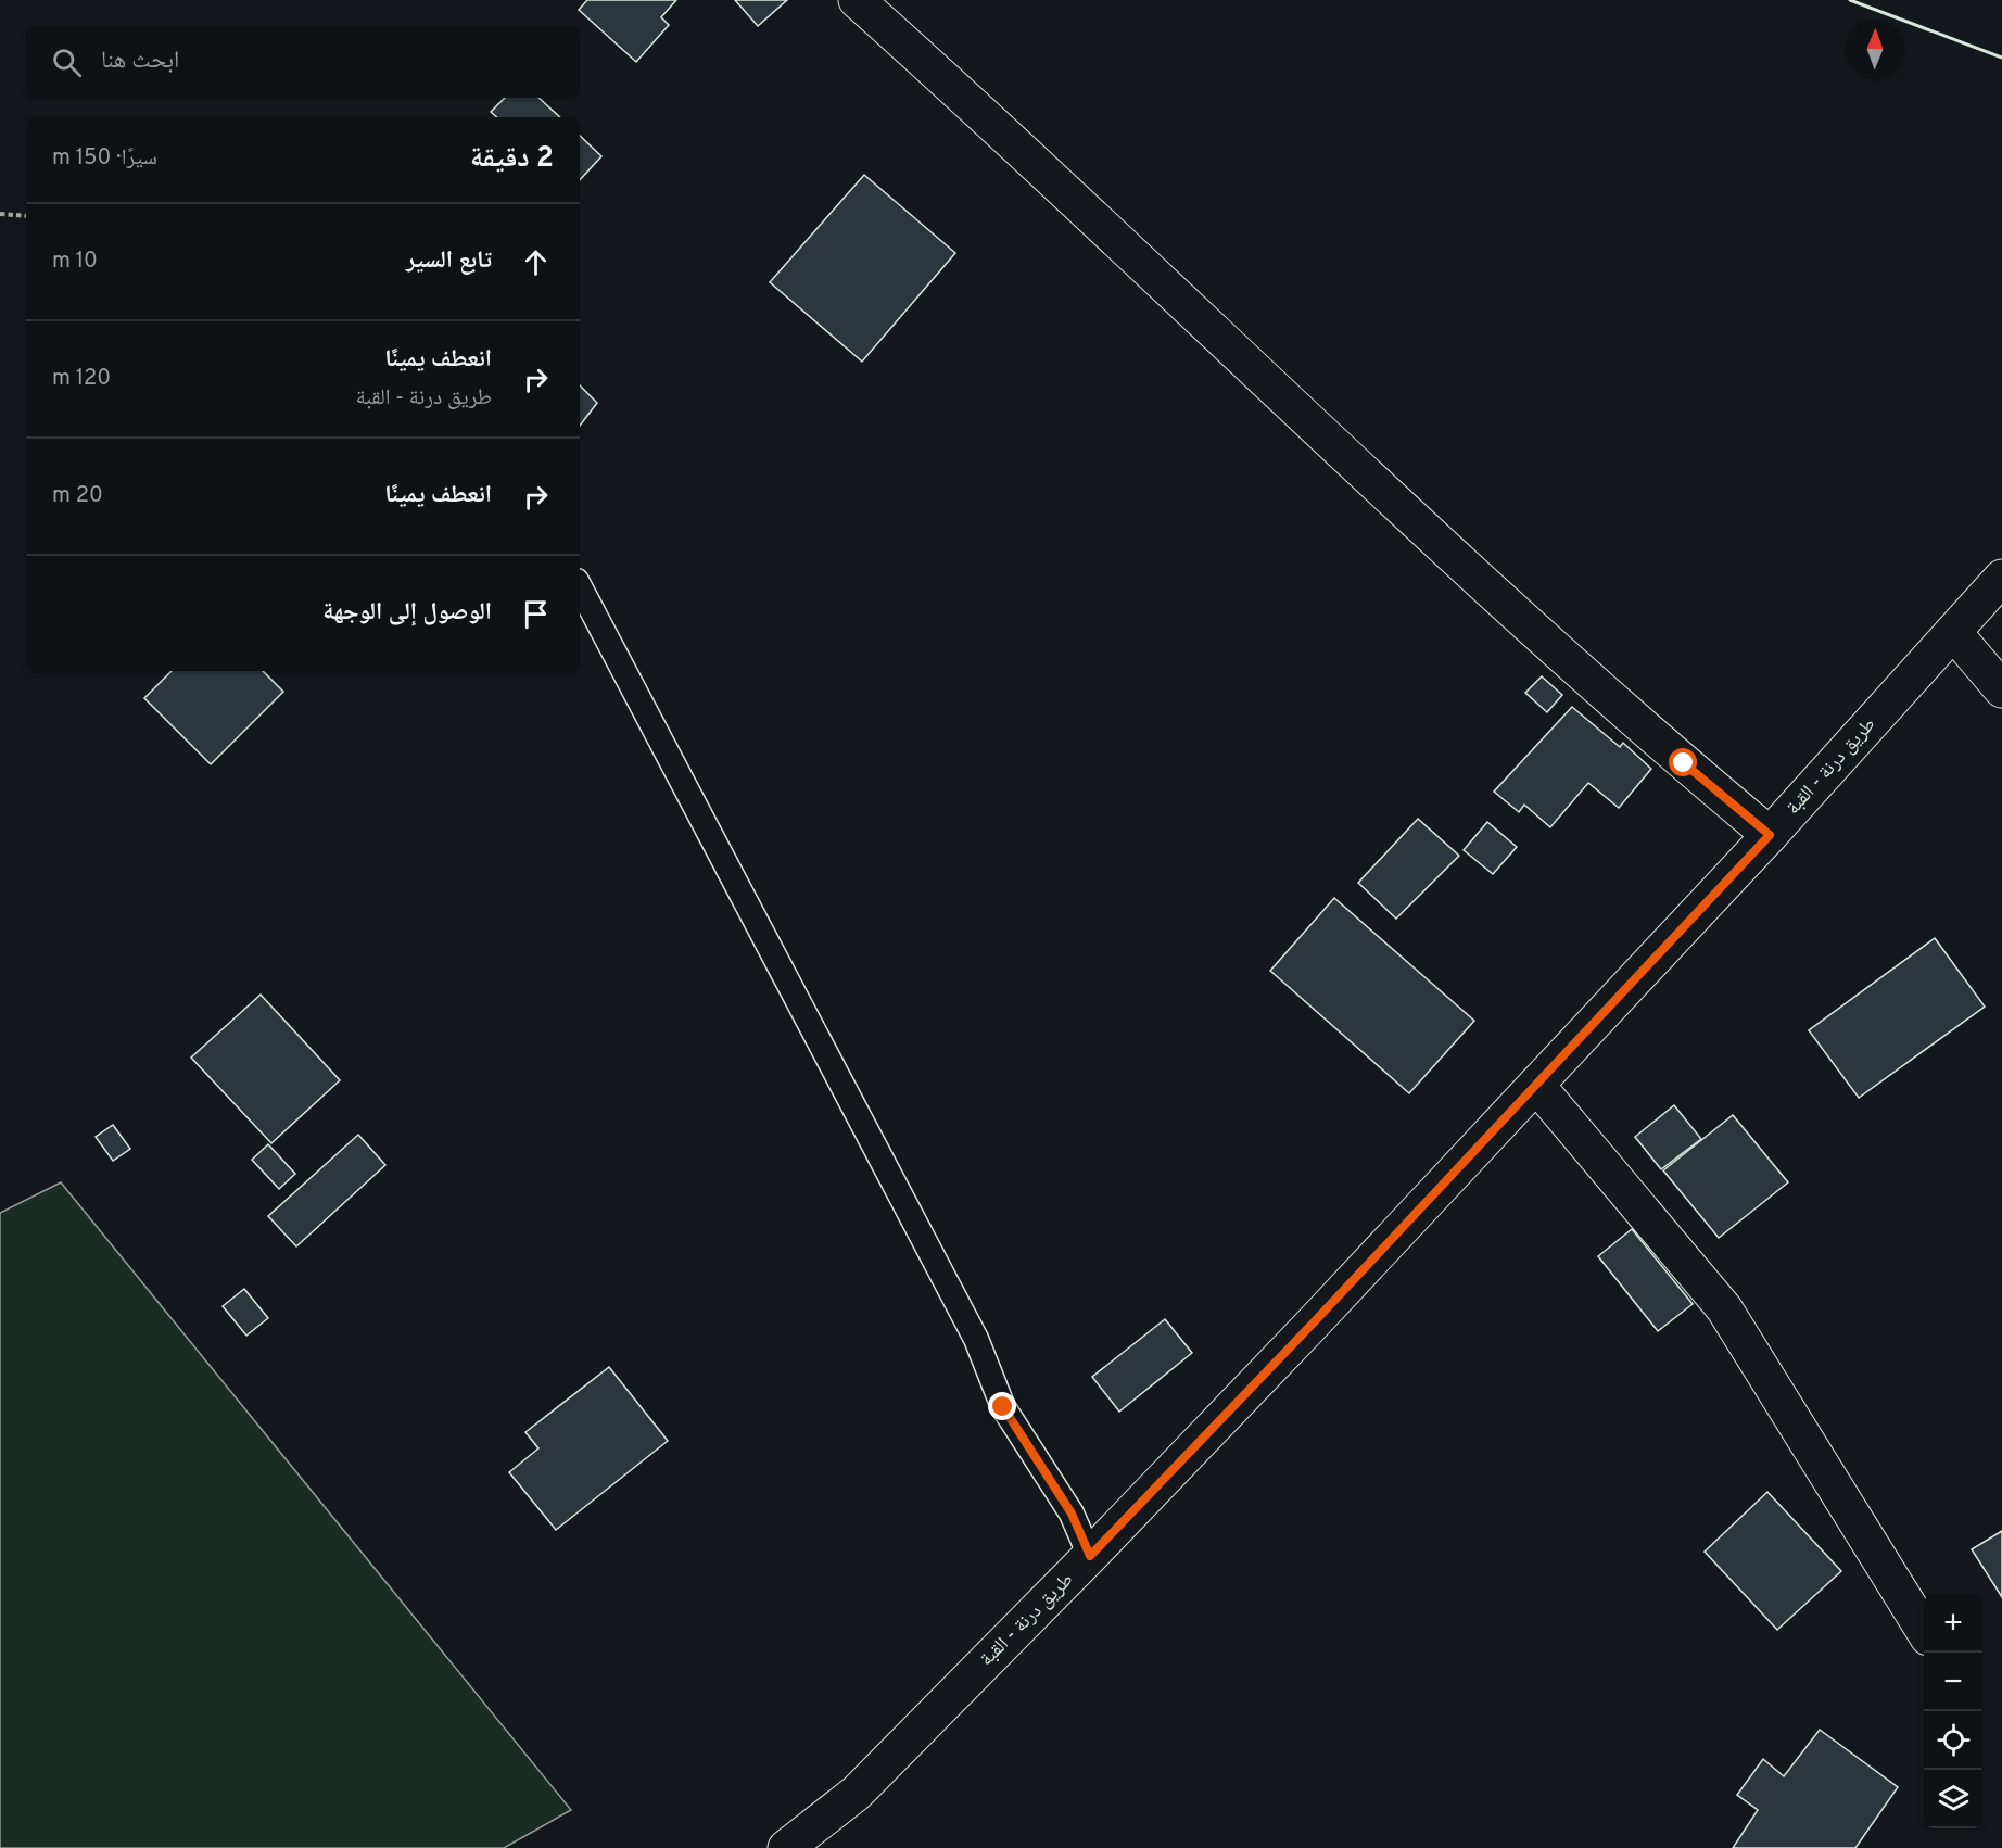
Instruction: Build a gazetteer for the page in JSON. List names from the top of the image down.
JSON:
{
  "streets": {
    "street": ["طريق درنة - القبة"]
  },
  "north": "top",
  "page": {
    "search": "ابحث هنا",
    "heading": ["2 دقيقة", "سيرًا · 150 m"],
    "list": [
      ["تابع السير", "10 m"],
      ["انعطف يمينًا", "طريق درنة - القبة", "120 m"],
      ["انعطف يمينًا", "20 m"],
      "الوصول إلى الوجهة"
    ],
    "map_buttons": ["+", "−"]
  }
}
